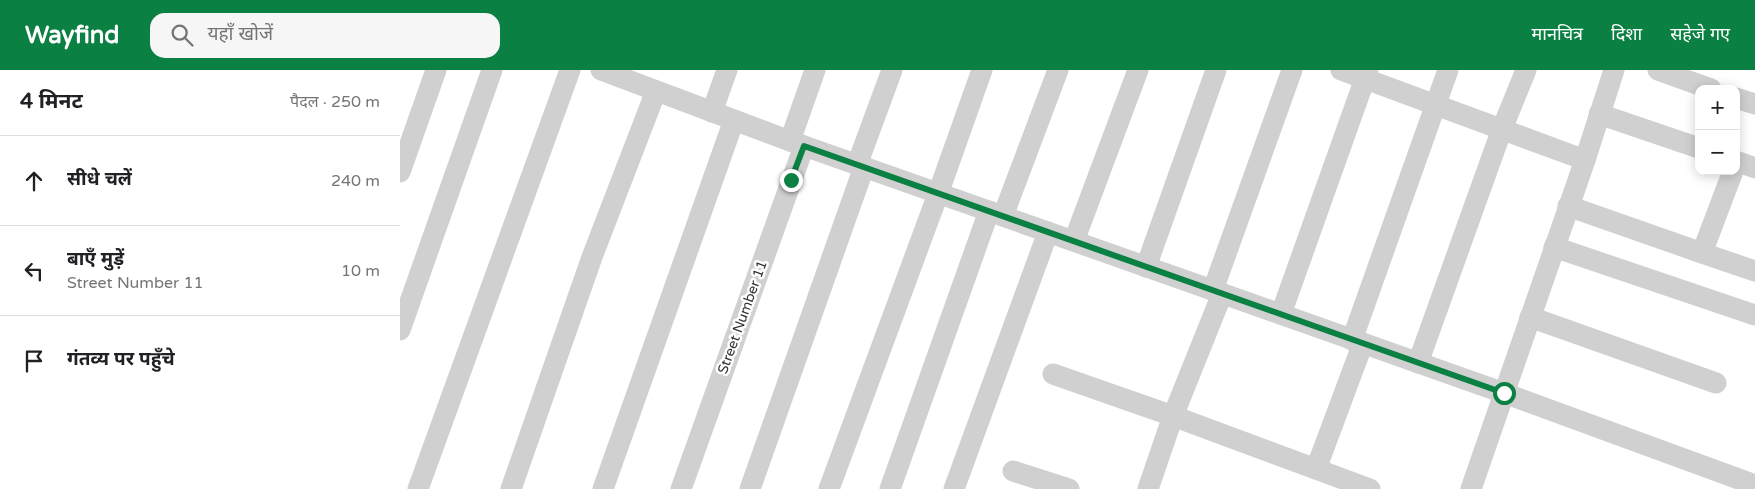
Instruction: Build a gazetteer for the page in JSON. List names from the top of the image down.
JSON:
{
  "streets": {
    "street": ["Street Number 11"]
  },
  "page": {
    "header": "Wayfind",
    "search": "यहाँ खोजें",
    "nav": ["मानचित्र", "दिशा", "सहेजे गए"],
    "heading": ["4 मिनट", "पैदल · 250 m"],
    "map_buttons": ["+", "−"],
    "list": [
      ["सीधे चलें", "240 m"],
      ["बाएँ मुड़ें", "Street Number 11", "10 m"],
      "गंतव्य पर पहुँचे"
    ]
  }
}
